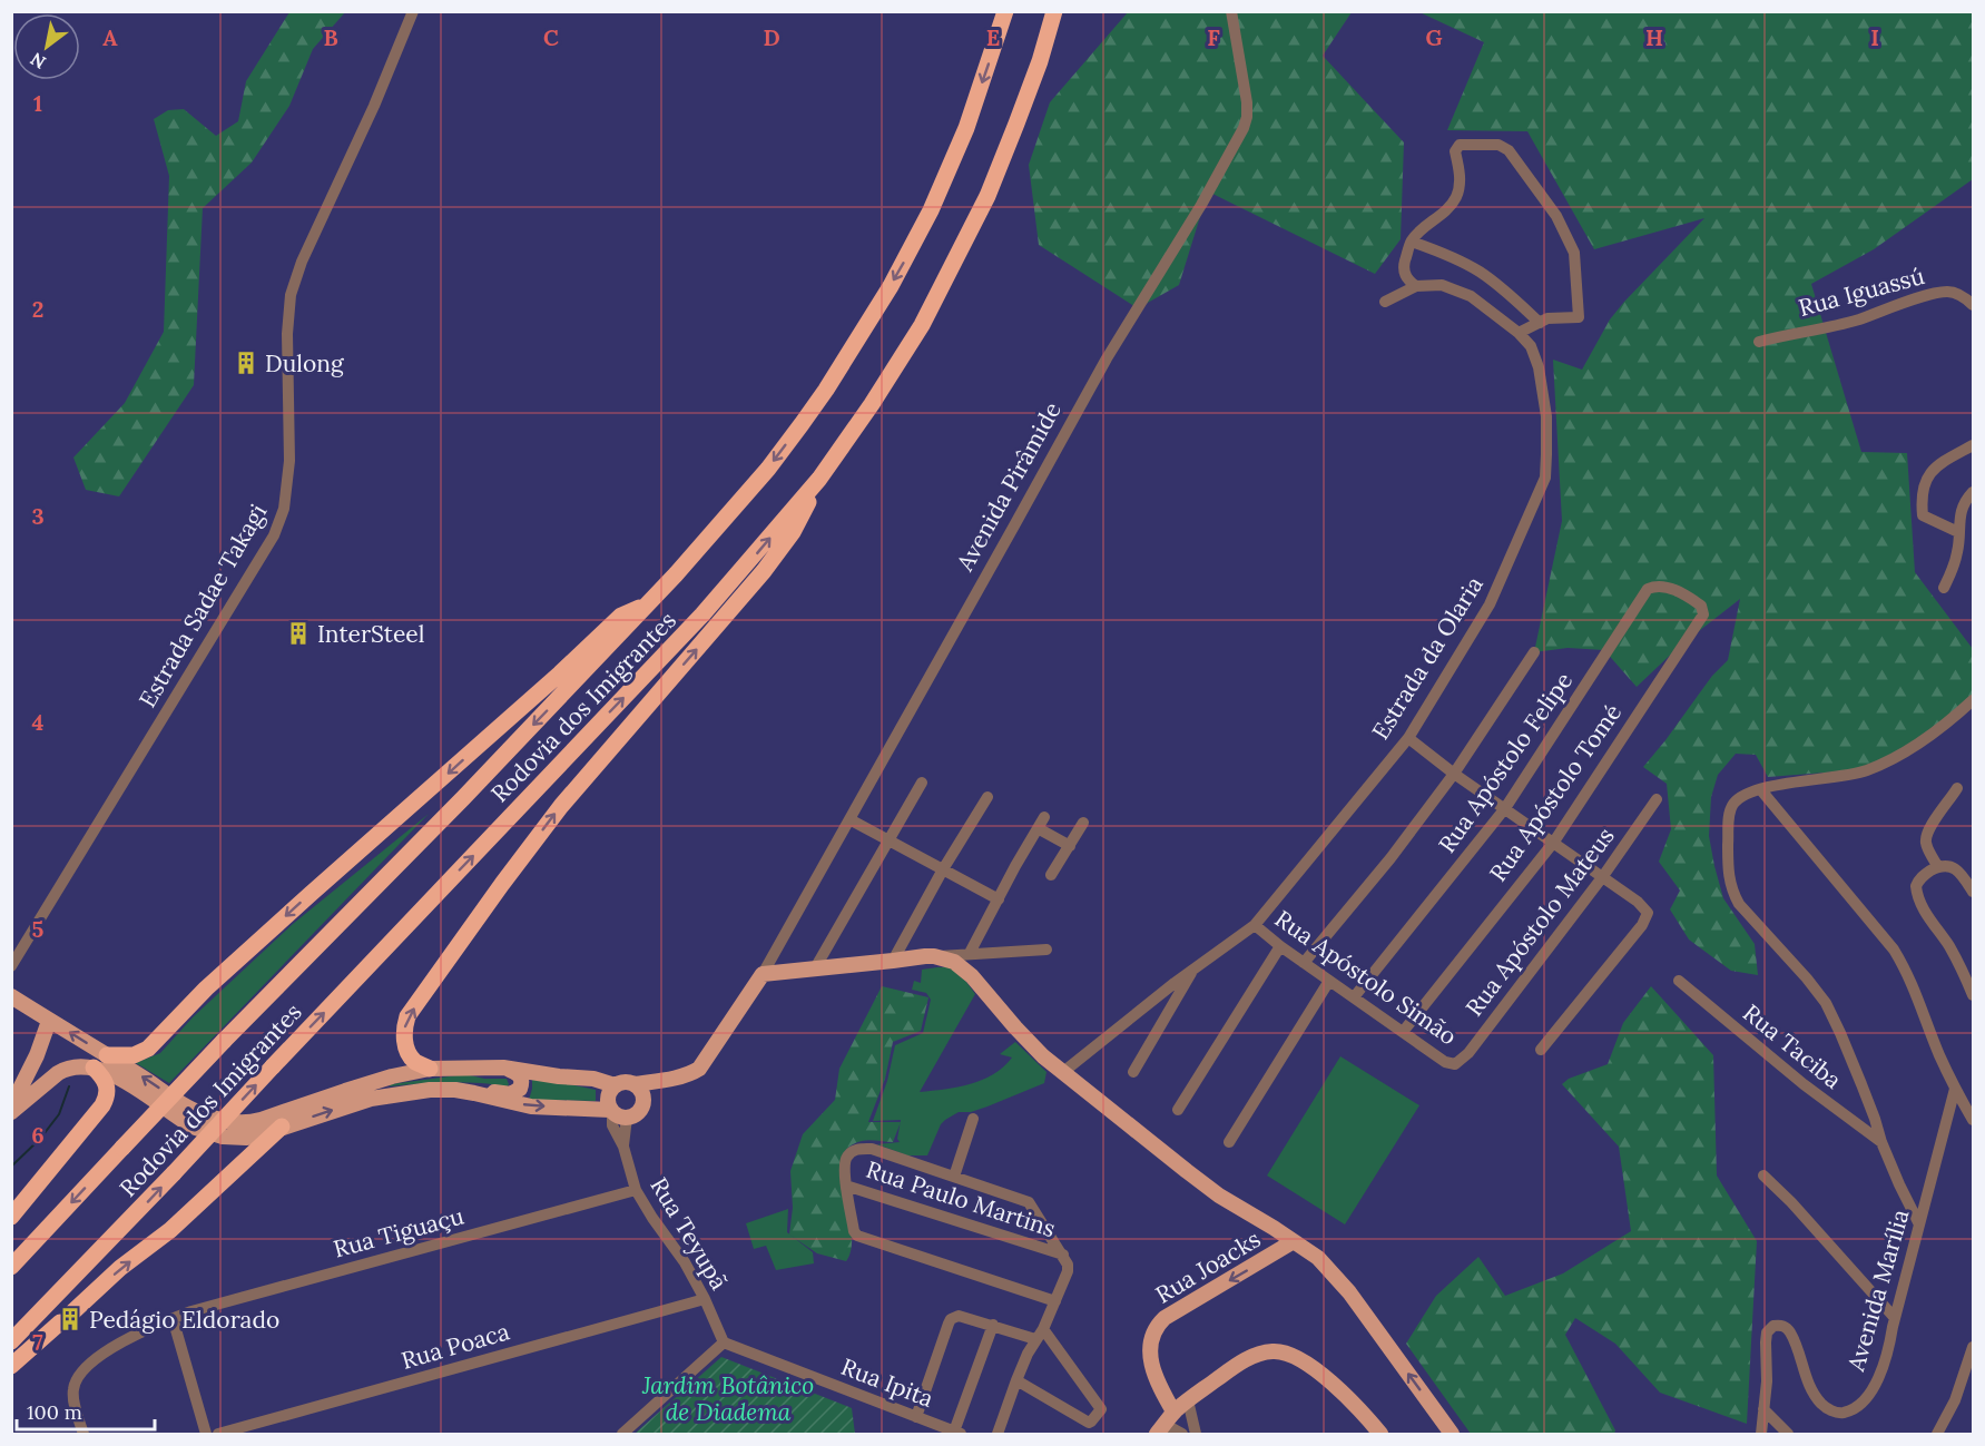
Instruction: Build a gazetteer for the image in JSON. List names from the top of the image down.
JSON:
{
  "streets": {
    "highway": ["Rodovia dos Imigrantes"],
    "main road": ["Rua Joacks"],
    "street": [
      "Rua Iguassú",
      "Avenida Pirâmide",
      "Estrada Sadae Takagi",
      "Estrada da Olaria",
      "Rua Apóstolo Felipe",
      "Rua Apóstolo Tomé",
      "Rua Apóstolo Mateus",
      "Rua Apóstolo Simão",
      "Rua Taciba",
      "Rua Paulo Martins",
      "Rua Tiguaçu",
      "Rua Teyupã",
      "Avenida Marília",
      "Rua Poaca",
      "Rua Ipita"
    ]
  },
  "crossings": [
    ["Estrada da Olaria", "Rua Apóstolo Simão"],
    ["Rua Apóstolo Felipe", "Rua Apóstolo Tomé"],
    ["Rua Apóstolo Felipe", "Rua Apóstolo Simão"],
    ["Rua Apóstolo Tomé", "Rua Apóstolo Simão"],
    ["Rua Apóstolo Mateus", "Rua Apóstolo Simão"],
    ["Rua Tiguaçu", "Rua Teyupã"],
    ["Rua Teyupã", "Rua Poaca"],
    ["Rua Teyupã", "Rua Ipita"]
  ],
  "one_way": ["Rua Joacks"],
  "parks": ["Jardim Botânico de Diadema"],
  "places": {
    "building": ["Dulong", "InterSteel", "Pedágio Eldorado"]
  },
  "scale_bar": "100 m",
  "north": "bottom left",
  "grid": {
    "columns": [
      "A",
      "B",
      "C",
      "D",
      "E",
      "F",
      "G",
      "H",
      "I"
    ],
    "rows": [
      "1",
      "2",
      "3",
      "4",
      "5",
      "6",
      "7"
    ]
  }
}
